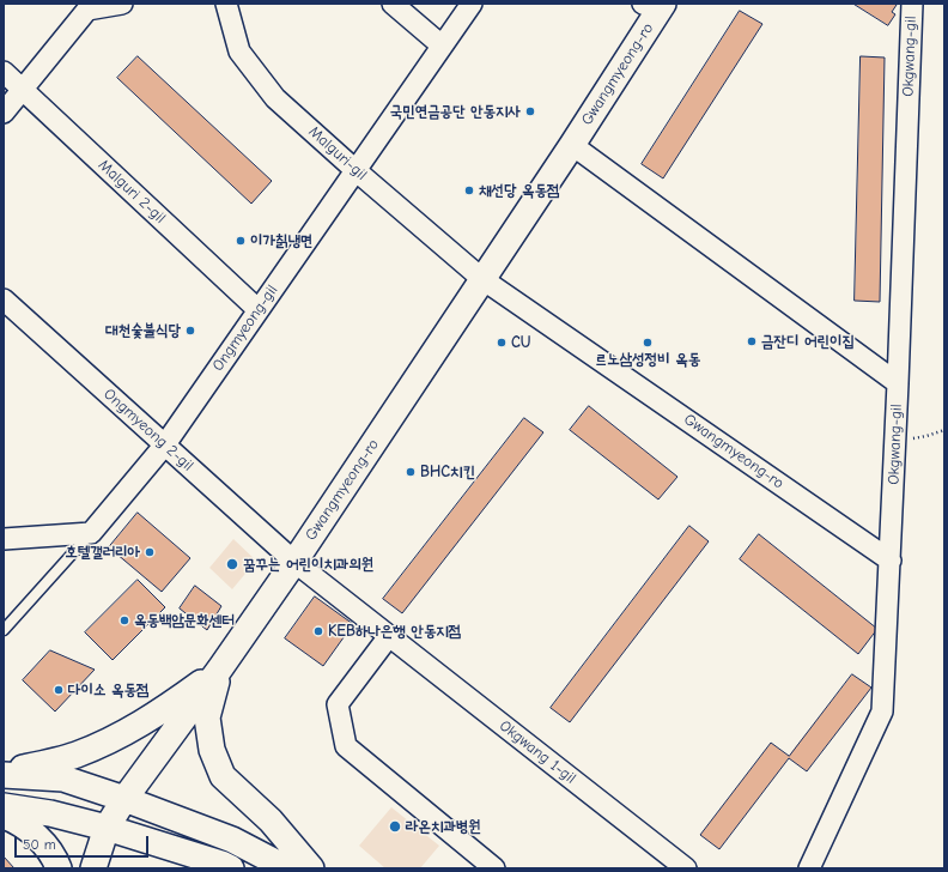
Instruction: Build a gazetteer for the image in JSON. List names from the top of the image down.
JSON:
{
  "streets": {
    "street": [
      "Okgwang-gil",
      "Gwangmyeong-ro",
      "Malguri-gil",
      "Malguri 2-gil",
      "Ongmyeong-gil",
      "Ongmyeong 2-gil",
      "Okgwang 1-gil"
    ]
  },
  "crossings": [
    ["Okgwang-gil", "Gwangmyeong-ro"],
    ["Gwangmyeong-ro", "Malguri-gil"],
    ["Gwangmyeong-ro", "Ongmyeong 2-gil"],
    ["Gwangmyeong-ro", "Okgwang 1-gil"],
    ["Malguri-gil", "Ongmyeong-gil"],
    ["Malguri 2-gil", "Ongmyeong-gil"],
    ["Ongmyeong-gil", "Ongmyeong 2-gil"],
    ["Ongmyeong 2-gil", "Okgwang 1-gil"]
  ],
  "places": [
    "국민연금공단 안동지사",
    "채선당 옥동점",
    "이가칡냉면",
    "대천숯불식당",
    "금잔디 어린이집",
    "CU",
    "르노삼성정비 옥동",
    "BHC치킨",
    "호텔갤러리아",
    "꿈꾸는 어린이치과의원",
    "옥동백암문화센터",
    "KEB하나은행 안동지점",
    "다이소 옥동점",
    "라온치과병원"
  ],
  "scale_bar": "50 m"
}
